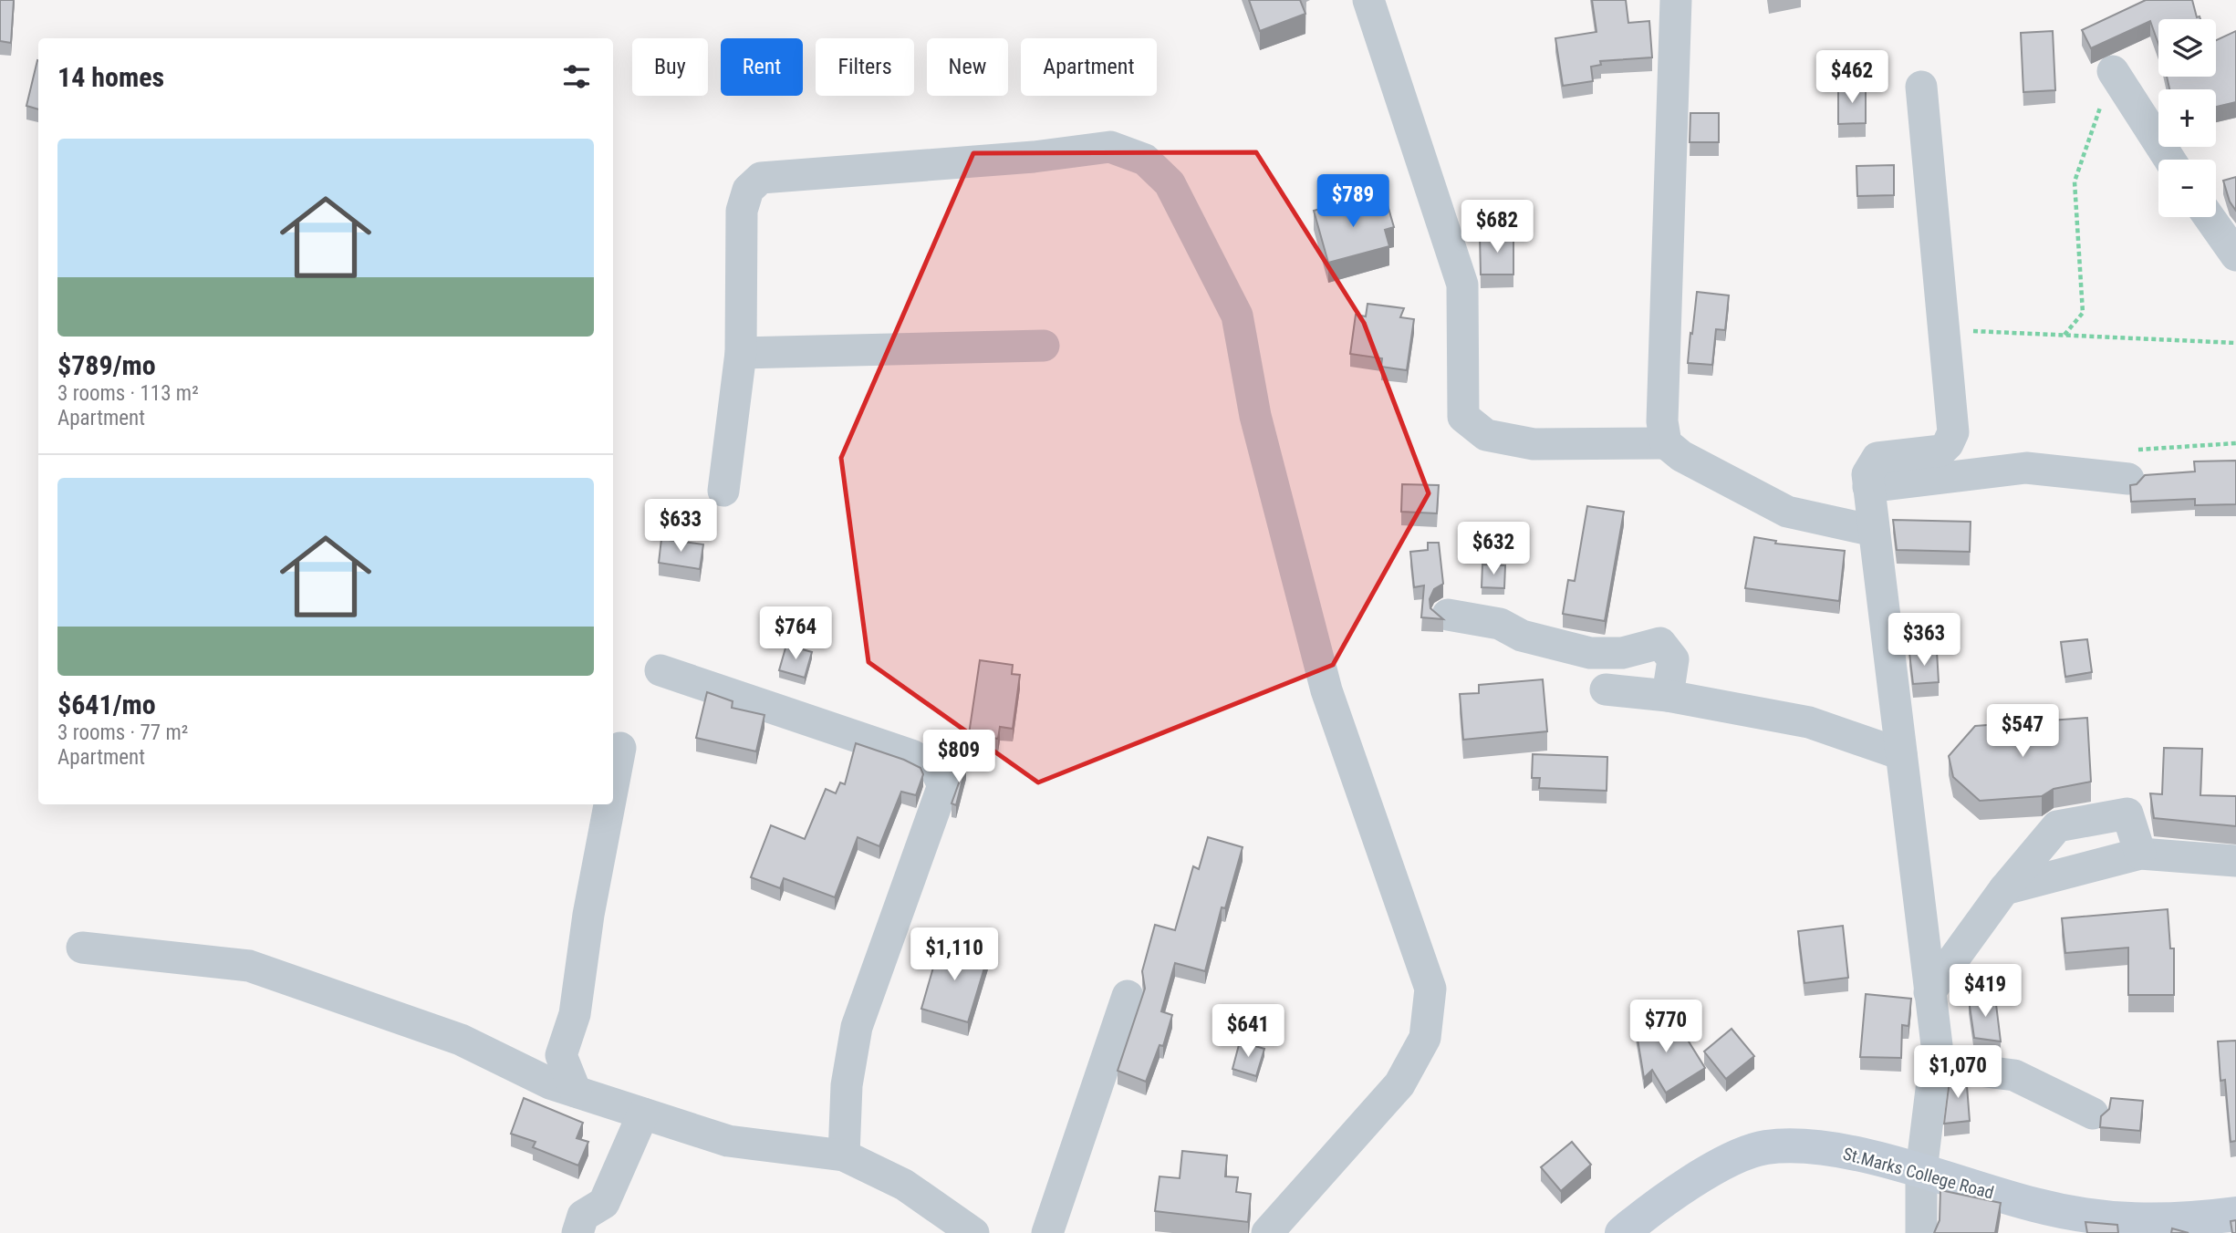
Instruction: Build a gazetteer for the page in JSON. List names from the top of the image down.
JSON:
{
  "streets": {
    "main road": ["St.Marks College Road"]
  },
  "page": {
    "map_buttons": ["+", "−"],
    "chip": [
      "Buy",
      "Rent",
      "Filters",
      "New",
      "Apartment"
    ],
    "heading": "14 homes",
    "price": [
      "$462",
      "$789",
      "$682",
      "$633",
      "$632",
      "$764",
      "$363",
      "$547",
      "$809",
      "$1,110",
      "$419",
      "$770",
      "$641",
      "$1,070"
    ],
    "list": [
      {
        "name": "$789/mo",
        "note": "3 rooms · 113 m² · Apartment"
      },
      {
        "name": "$641/mo",
        "note": "3 rooms · 77 m² · Apartment"
      }
    ]
  }
}
